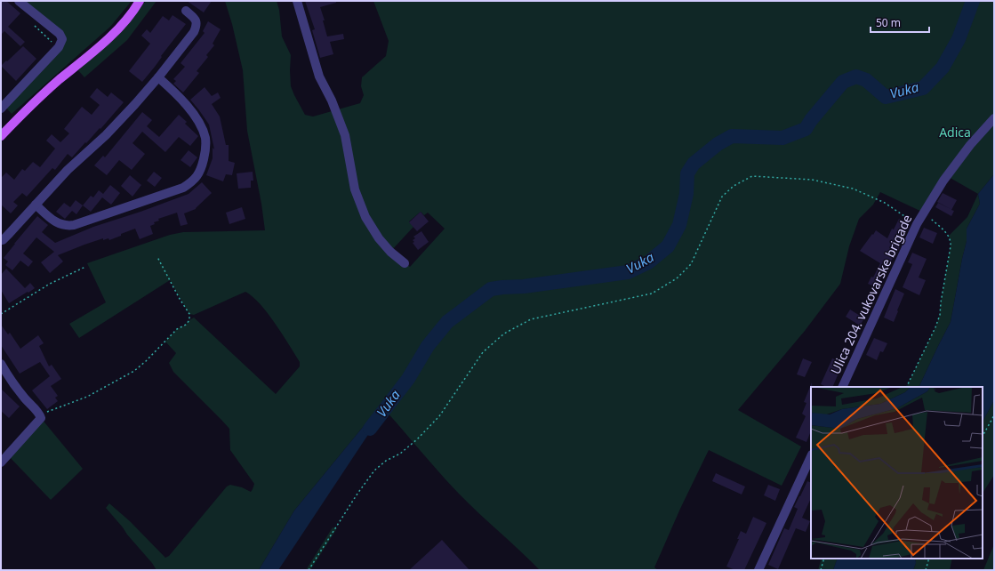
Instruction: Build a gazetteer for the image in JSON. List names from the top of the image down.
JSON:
{
  "streets": {
    "street": ["Ulica 204. vukovarske brigade"]
  },
  "water": ["Vuka"],
  "parks": ["Adica"],
  "scale_bar": "50 m"
}
